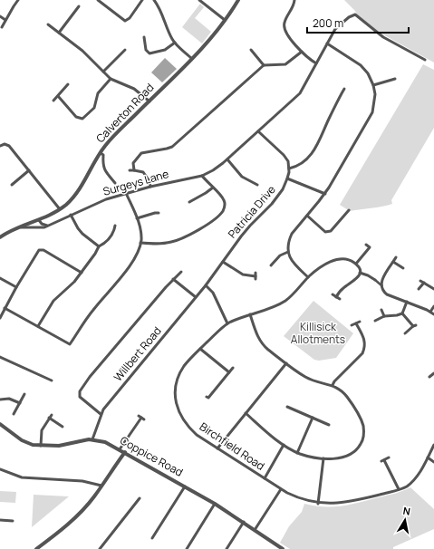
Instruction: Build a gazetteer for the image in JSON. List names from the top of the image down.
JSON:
{
  "streets": {
    "street": [
      "Calverton Road",
      "Surgeys Lane",
      "Patricia Drive",
      "Willbert Road",
      "Birchfield Road",
      "Coppice Road"
    ]
  },
  "crossings": [
    ["Calverton Road", "Surgeys Lane"],
    ["Patricia Drive", "Willbert Road"],
    ["Willbert Road", "Coppice Road"]
  ],
  "parks": ["Killisick Allotments"],
  "scale_bar": "200 m",
  "north": "top"
}
